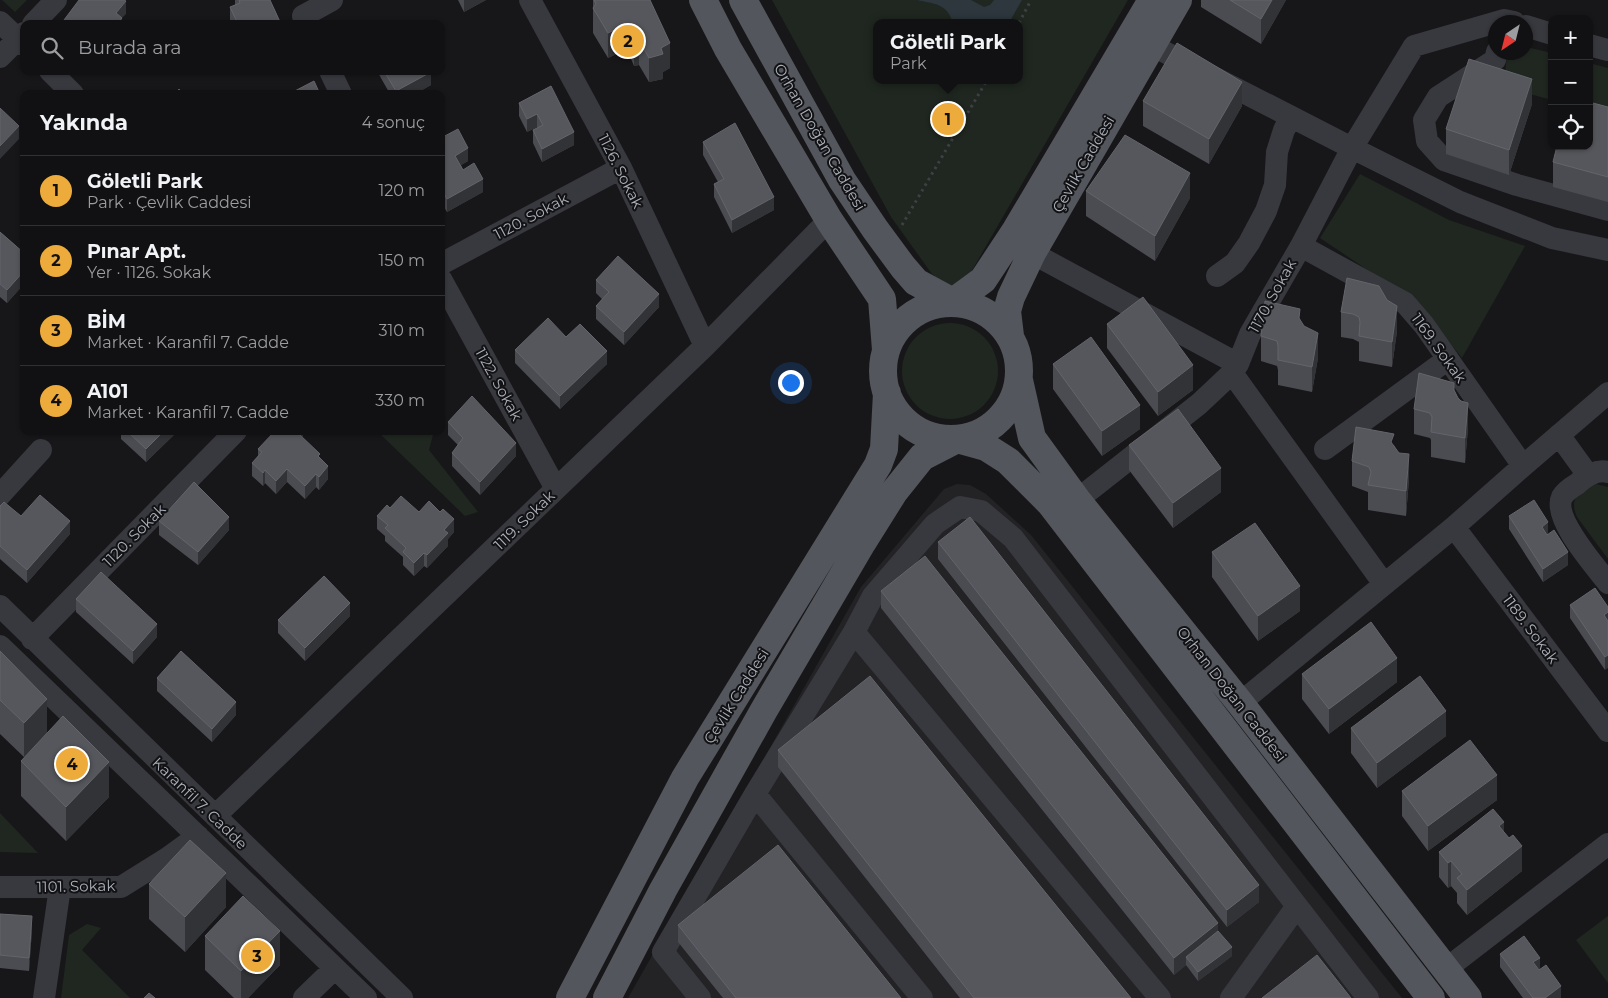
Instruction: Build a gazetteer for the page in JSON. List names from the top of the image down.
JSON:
{
  "streets": {
    "main road": ["Orhan Doğan Caddesi", "Çevlik Caddesi"],
    "street": [
      "1126. Sokak",
      "1120. Sokak",
      "1170. Sokak",
      "1169. Sokak",
      "1122. Sokak",
      "1119. Sokak",
      "1189. Sokak",
      "Karanfil 7. Cadde",
      "1101. Sokak"
    ]
  },
  "crossings": [
    ["Orhan Doğan Caddesi", "Çevlik Caddesi"],
    ["Orhan Doğan Caddesi", "1170. Sokak"],
    ["1126. Sokak", "1120. Sokak"],
    ["1126. Sokak", "1119. Sokak"],
    ["1120. Sokak", "Karanfil 7. Cadde"],
    ["1170. Sokak", "1169. Sokak"],
    ["1122. Sokak", "1119. Sokak"],
    ["1119. Sokak", "Karanfil 7. Cadde"],
    ["Karanfil 7. Cadde", "1101. Sokak"]
  ],
  "north": "bottom left",
  "page": {
    "map_buttons": ["+", "−"],
    "popup": ["Göletli Park", "Park"],
    "search": "Burada ara",
    "pins": [
      "2",
      "1",
      "4",
      "3"
    ],
    "heading": ["Yakında", "4 sonuç"],
    "list": [
      {
        "mark": "1",
        "name": "Göletli Park",
        "note": "Park · Çevlik Caddesi",
        "value": "120 m"
      },
      {
        "mark": "2",
        "name": "Pınar Apt.",
        "note": "Yer · 1126. Sokak",
        "value": "150 m"
      },
      {
        "mark": "3",
        "name": "BİM",
        "note": "Market · Karanfil 7. Cadde",
        "value": "310 m"
      },
      {
        "mark": "4",
        "name": "A101",
        "note": "Market · Karanfil 7. Cadde",
        "value": "330 m"
      }
    ]
  }
}
